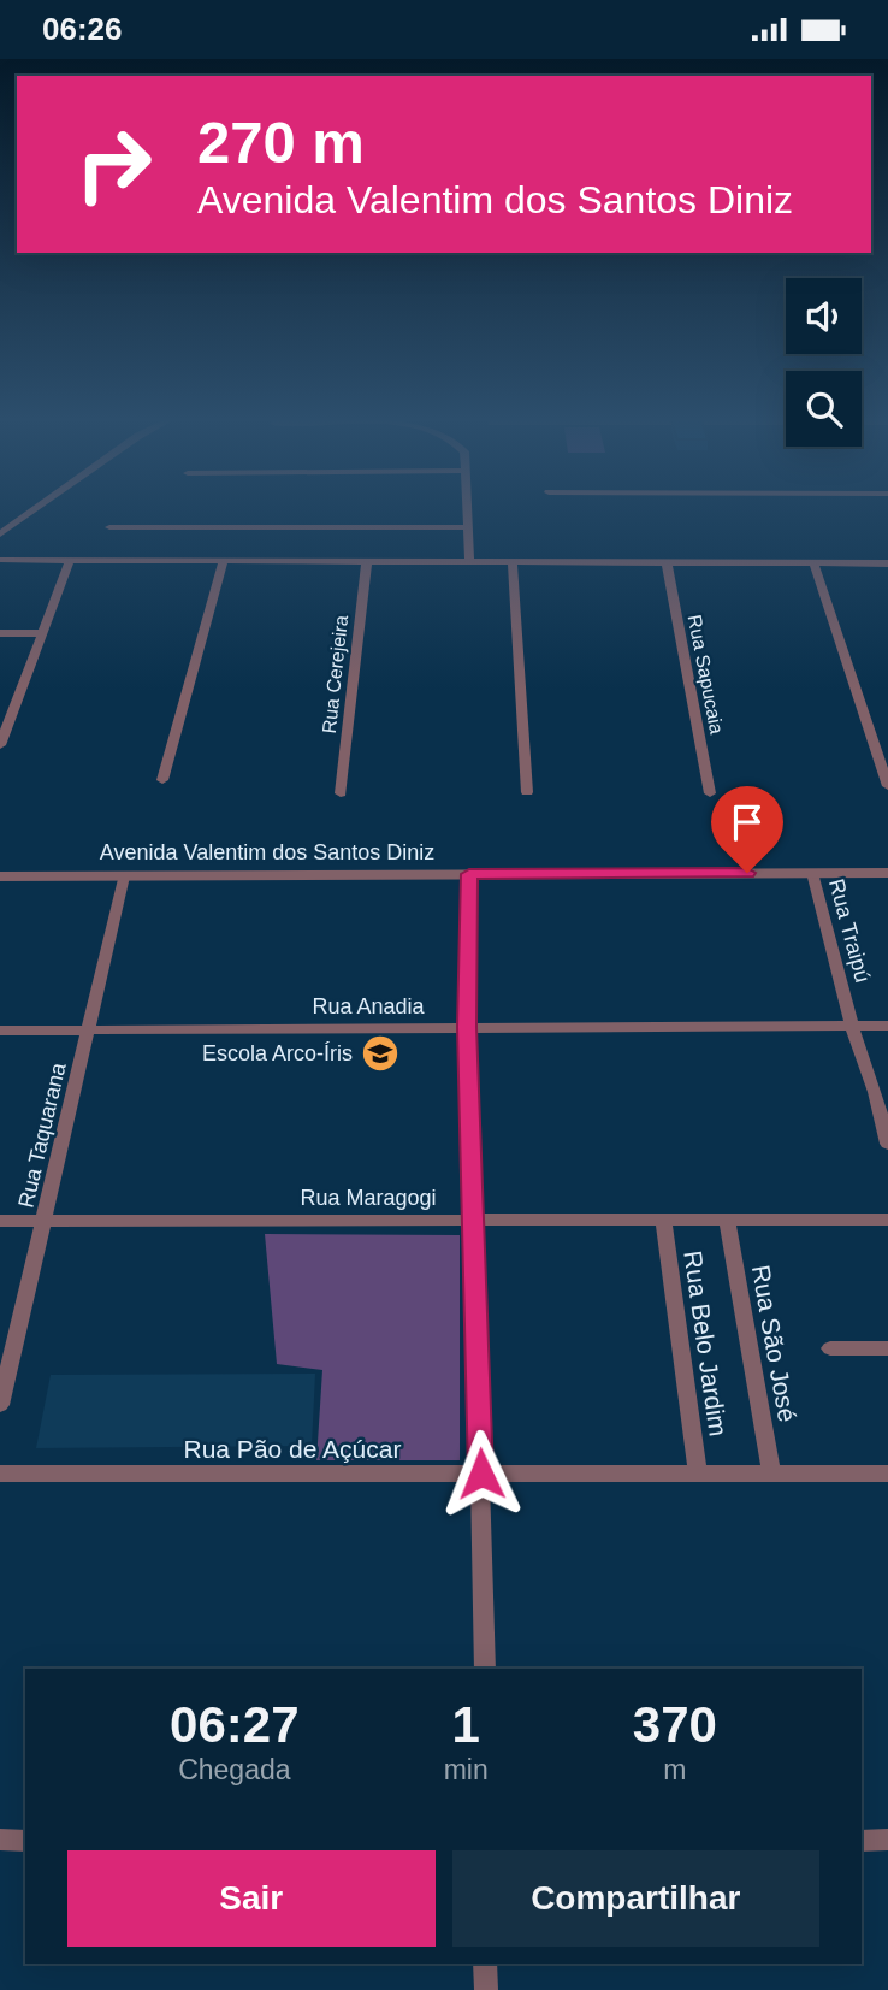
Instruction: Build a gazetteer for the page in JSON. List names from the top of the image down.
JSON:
{
  "streets": {
    "street": [
      "Rua Cerejeira",
      "Rua Sapucaia",
      "Avenida Valentim dos Santos Diniz",
      "Rua Traipú",
      "Rua Anadia",
      "Rua Taquarana",
      "Rua Maragogi",
      "Rua Belo Jardim",
      "Rua São José",
      "Rua Pão de Açúcar"
    ]
  },
  "crossings": [
    ["Avenida Valentim dos Santos Diniz", "Rua Traipú"],
    ["Avenida Valentim dos Santos Diniz", "Rua Taquarana"],
    ["Rua Traipú", "Rua Anadia"],
    ["Rua Anadia", "Rua Taquarana"],
    ["Rua Taquarana", "Rua Maragogi"],
    ["Rua Maragogi", "Rua Belo Jardim"],
    ["Rua Maragogi", "Rua São José"],
    ["Rua Belo Jardim", "Rua Pão de Açúcar"],
    ["Rua São José", "Rua Pão de Açúcar"]
  ],
  "places": {
    "school or university": ["Escola Arco-Íris"]
  },
  "page": {
    "status": "06:26",
    "turn": ["270 m", "Avenida Valentim dos Santos Diniz"],
    "eta": [
      "06:27",
      "Chegada",
      "1",
      "min",
      "370",
      "m"
    ],
    "buttons": ["Sair", "Compartilhar"]
  }
}
